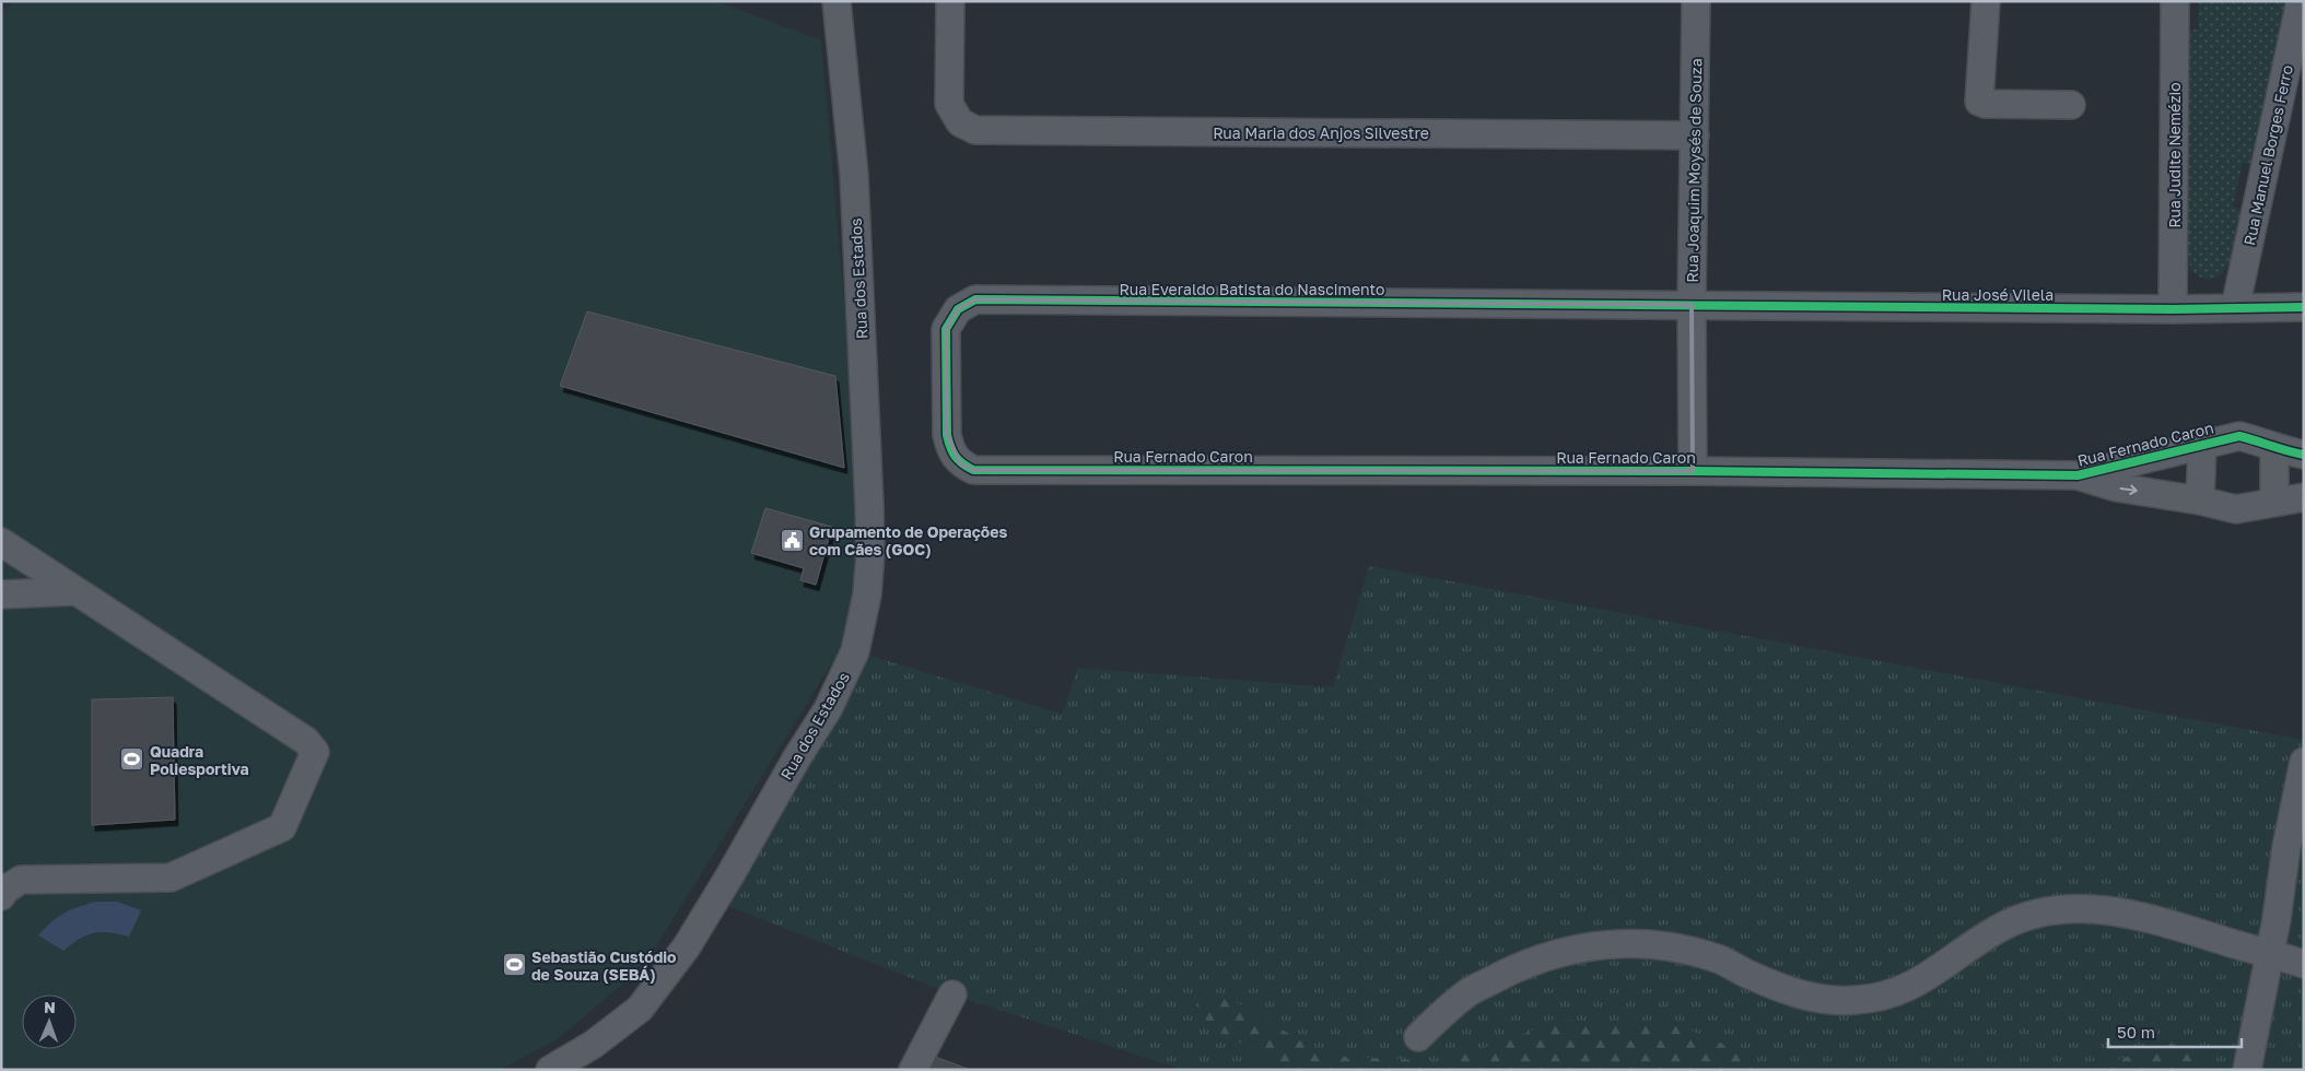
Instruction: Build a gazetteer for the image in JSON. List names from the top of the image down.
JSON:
{
  "streets": {
    "street": [
      "Rua Maria dos Anjos Silvestre",
      "Rua Judite Nemézio",
      "Rua Manuel Borges Ferro",
      "Rua Joaquim Moysés de Souza",
      "Rua dos Estados",
      "Rua Everaldo Batista do Nascimento",
      "Rua José Vilela",
      "Rua Fernado Caron"
    ]
  },
  "crossings": [
    ["Rua Maria dos Anjos Silvestre", "Rua Joaquim Moysés de Souza"],
    ["Rua Judite Nemézio", "Rua José Vilela"],
    ["Rua Manuel Borges Ferro", "Rua José Vilela"],
    ["Rua Joaquim Moysés de Souza", "Rua Everaldo Batista do Nascimento"],
    ["Rua Joaquim Moysés de Souza", "Rua José Vilela"],
    ["Rua Joaquim Moysés de Souza", "Rua Fernado Caron"],
    ["Rua Everaldo Batista do Nascimento", "Rua José Vilela"],
    ["Rua Everaldo Batista do Nascimento", "Rua Fernado Caron"]
  ],
  "places": {
    "public building": ["Grupamento de Operações com Cães (GOC)"],
    "sports": ["Quadra Poliesportiva", "Sebastião Custódio de Souza (SEBÁ)"]
  },
  "scale_bar": "50 m",
  "north": "top"
}
